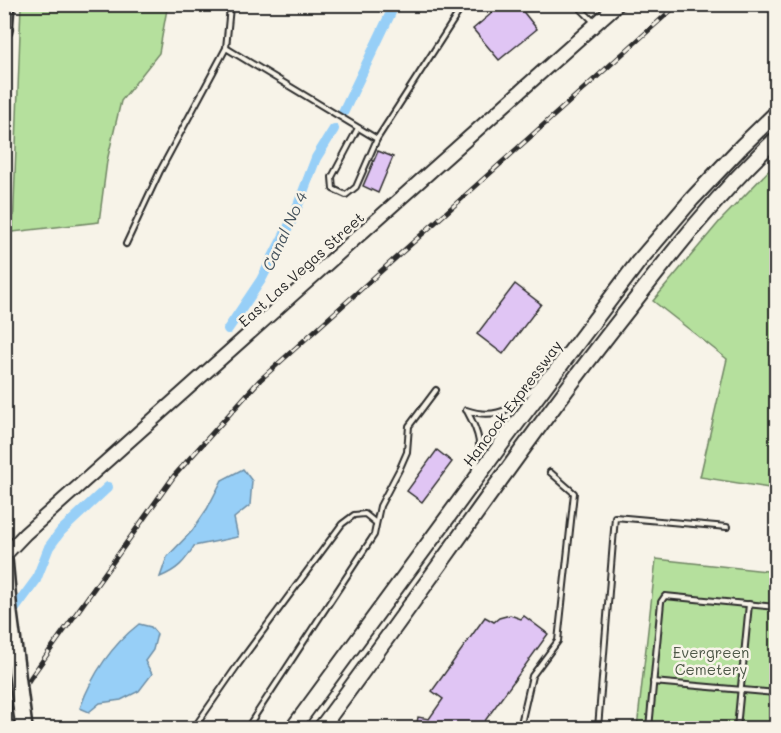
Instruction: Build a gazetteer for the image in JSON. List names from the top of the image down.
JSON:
{
  "streets": {
    "main road": ["Hancock Expressway"],
    "street": ["East Las Vegas Street"]
  },
  "water": ["Canal No 4"],
  "parks": ["Evergreen Cemetery"]
}
